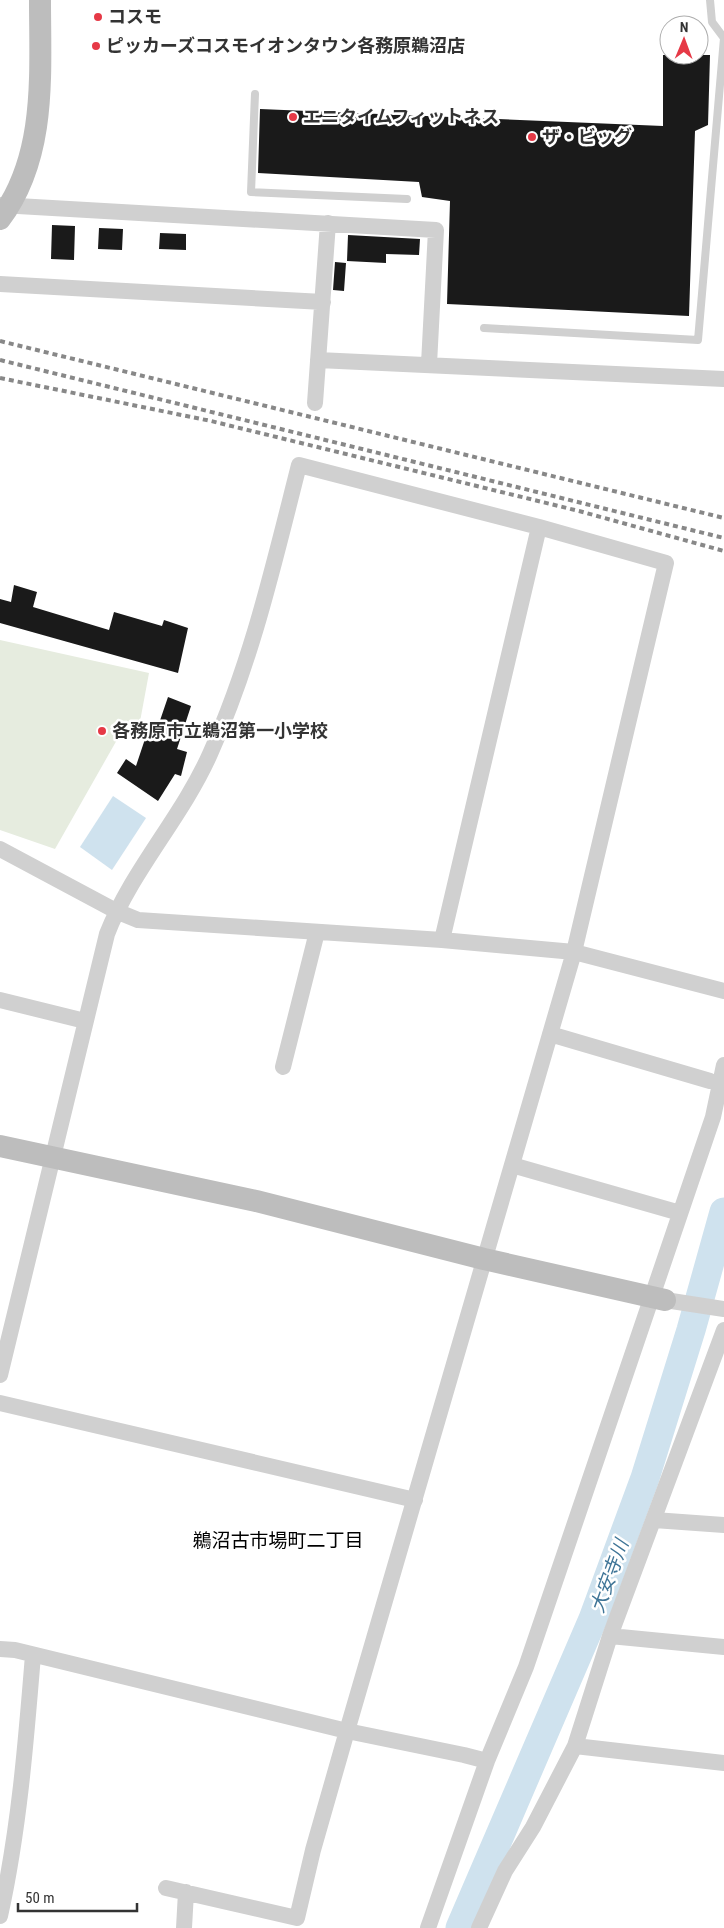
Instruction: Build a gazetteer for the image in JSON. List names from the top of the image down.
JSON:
{
  "districts": ["鵜沼古市場町二丁目"],
  "water": ["大安寺川"],
  "places": [
    "コスモ",
    "ピッカーズコスモイオンタウン各務原鵜沼店",
    "エニタイムフィットネス",
    "ザ・ビッグ",
    "各務原市立鵜沼第一小学校"
  ],
  "scale_bar": "50 m",
  "north": "top"
}
